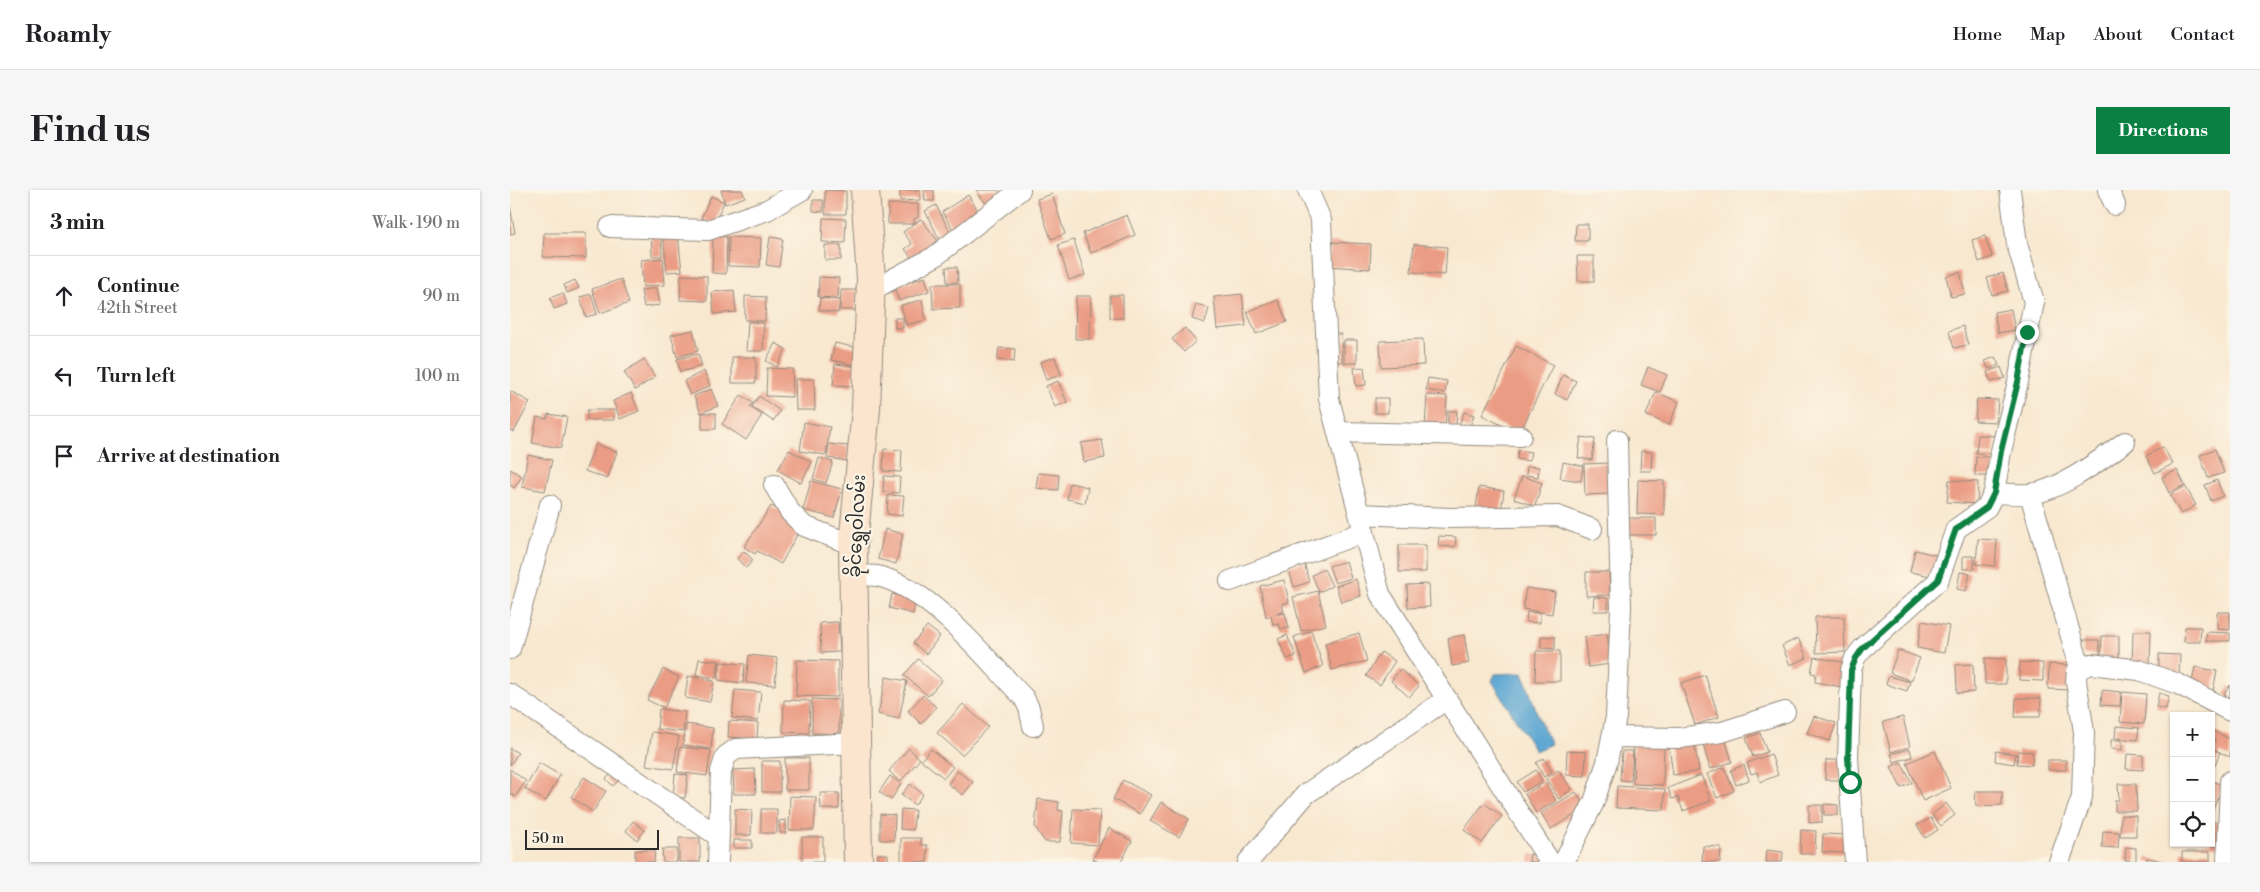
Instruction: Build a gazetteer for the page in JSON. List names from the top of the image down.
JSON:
{
  "streets": {
    "street": ["ခိုင်ရွှေဝါလမ်း"]
  },
  "scale_bar": "50 m",
  "page": {
    "header": "Roamly",
    "nav": [
      "Home",
      "Map",
      "About",
      "Contact"
    ],
    "buttons": "Directions",
    "title": "Find us",
    "heading": ["3 min", "Walk · 190 m"],
    "list": [
      ["Continue", "42th Street", "90 m"],
      ["Turn left", "100 m"],
      "Arrive at destination"
    ],
    "map_buttons": ["+", "−"],
    "scale": "50 m"
  }
}
